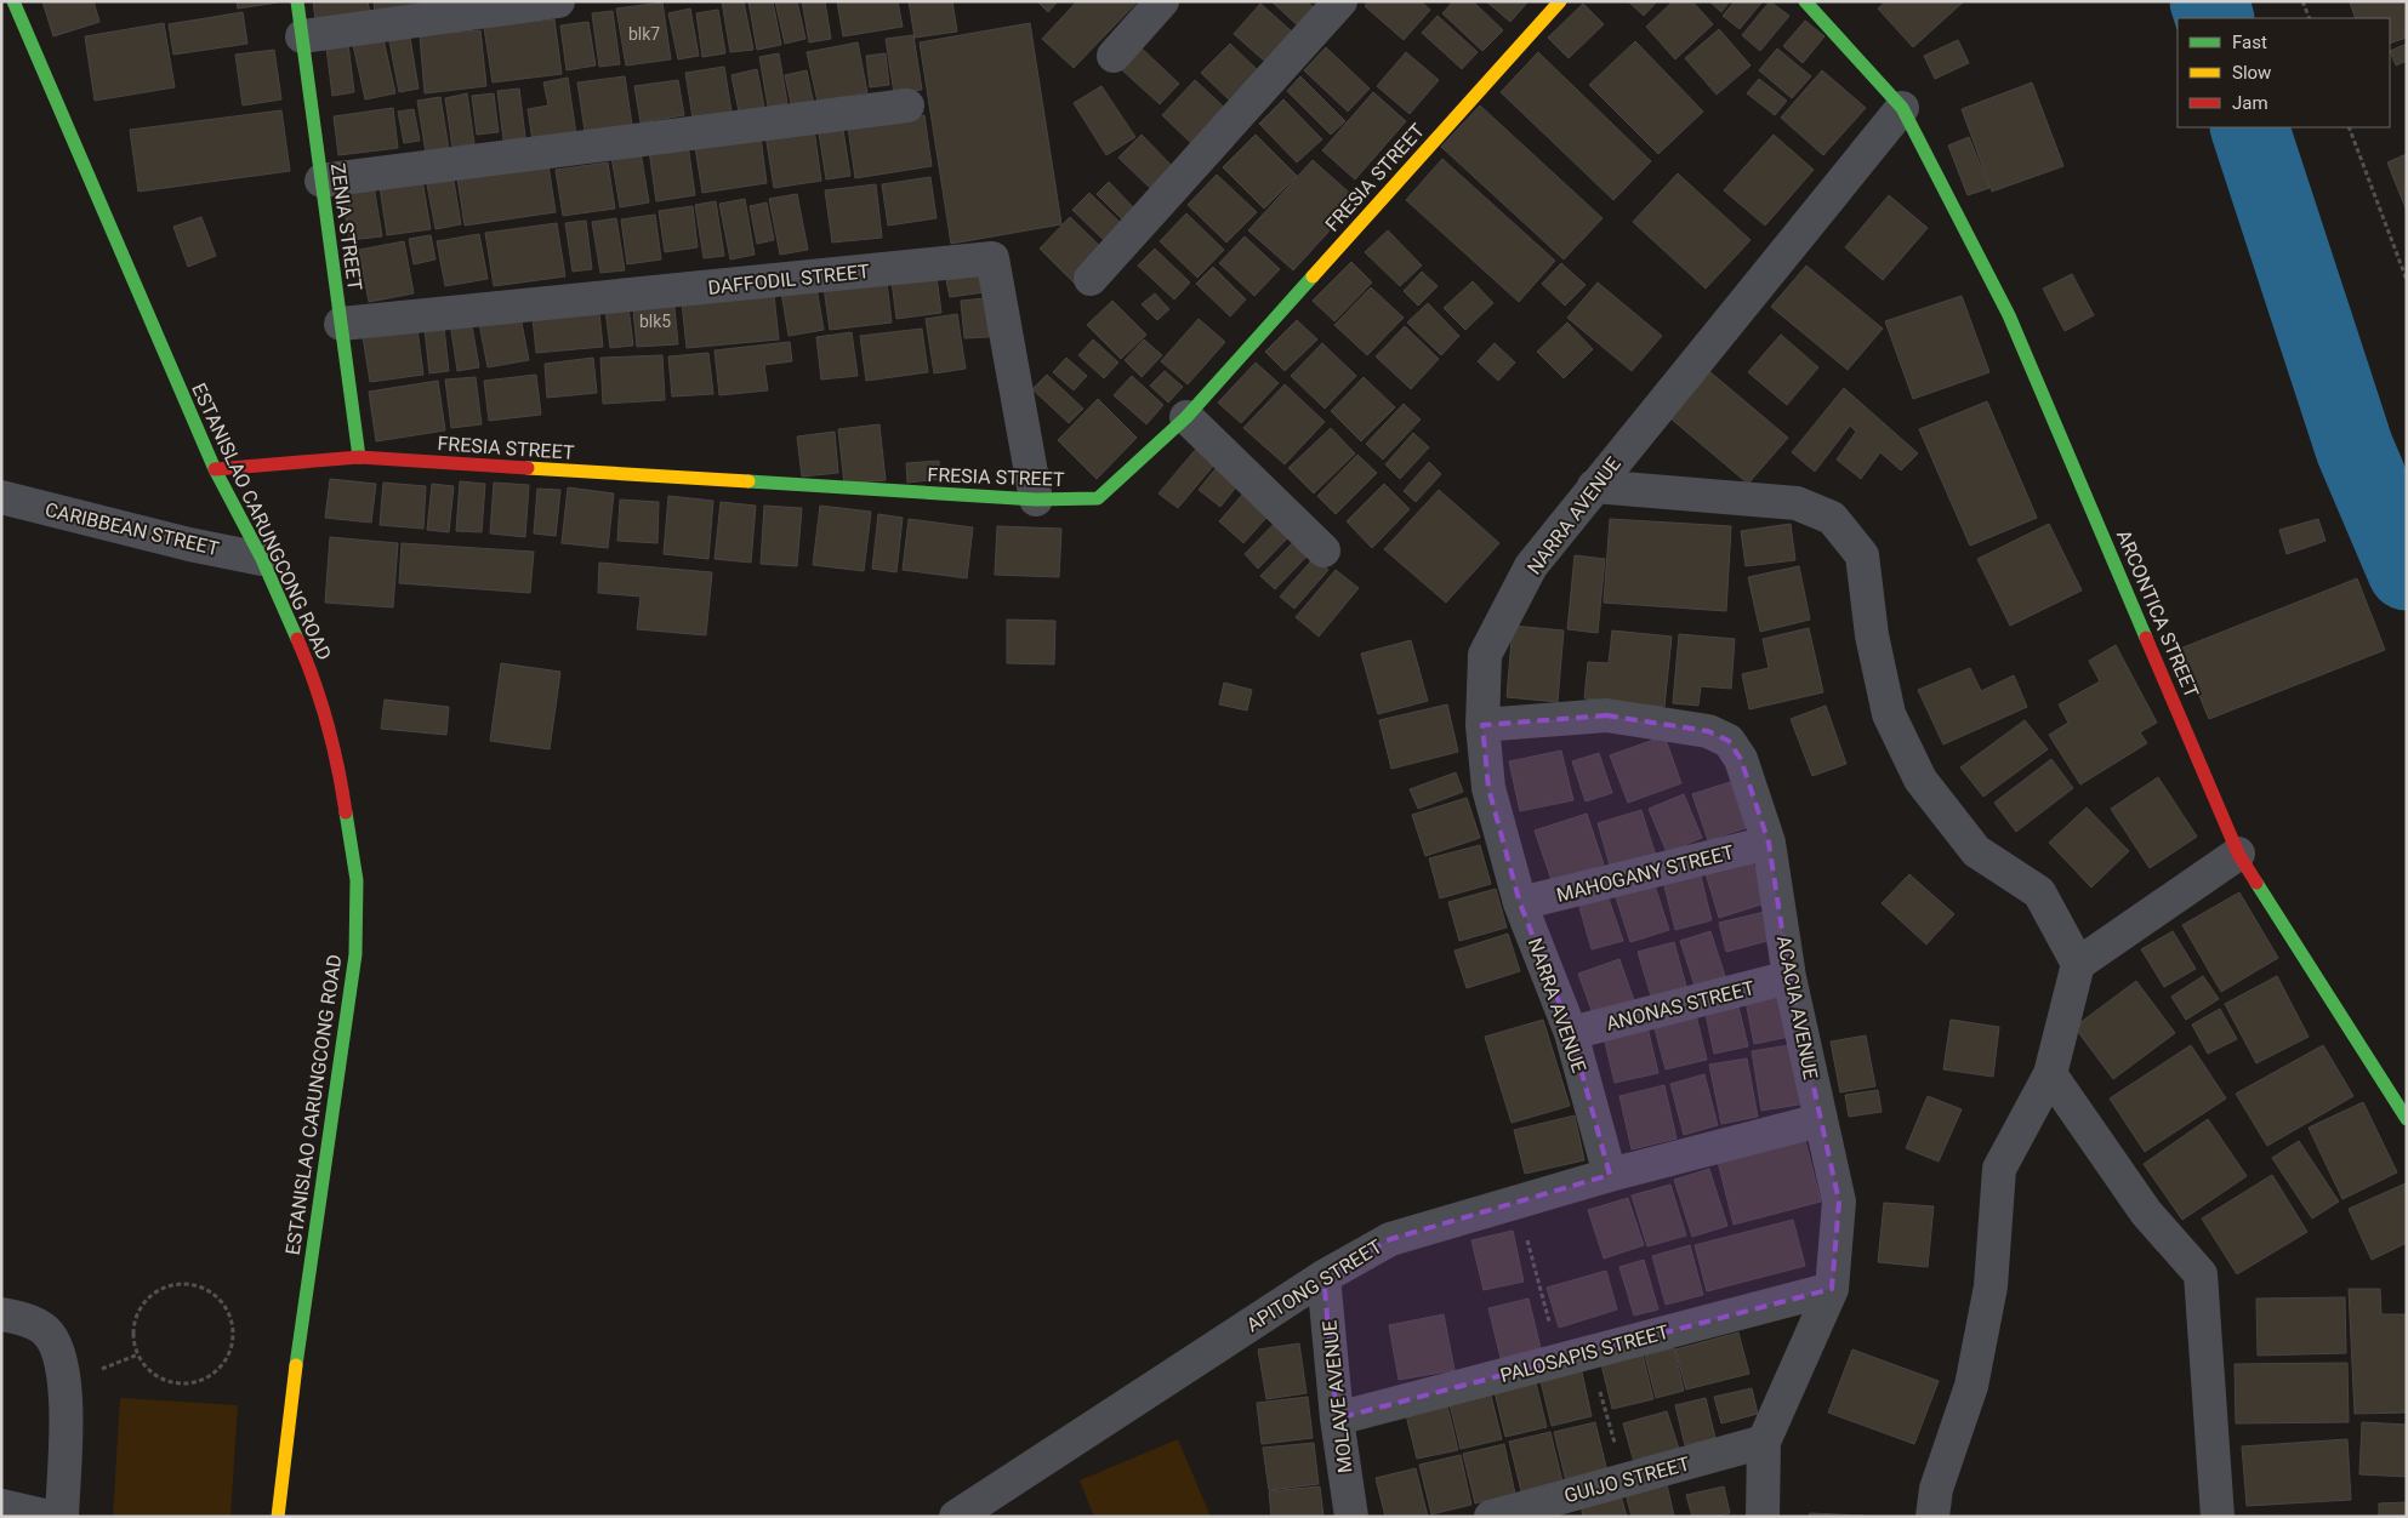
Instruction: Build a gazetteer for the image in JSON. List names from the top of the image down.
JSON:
{
  "streets": {
    "street": [
      "FRESIA STREET",
      "ZENIA STREET",
      "DAFFODIL STREET",
      "NARRA AVENUE",
      "ESTANISLAO CARUNGCONG ROAD",
      "CARIBBEAN STREET",
      "ARCONTICA STREET",
      "MAHOGANY STREET",
      "ANONAS STREET",
      "ACACIA AVENUE",
      "APITONG STREET",
      "PALOSAPIS STREET",
      "MOLAVE AVENUE",
      "GUIJO STREET"
    ]
  },
  "crossings": [
    ["FRESIA STREET", "ZENIA STREET"],
    ["FRESIA STREET", "DAFFODIL STREET"],
    ["FRESIA STREET", "ESTANISLAO CARUNGCONG ROAD"],
    ["ZENIA STREET", "DAFFODIL STREET"],
    ["NARRA AVENUE", "ARCONTICA STREET"],
    ["NARRA AVENUE", "MAHOGANY STREET"],
    ["NARRA AVENUE", "ANONAS STREET"],
    ["NARRA AVENUE", "ACACIA AVENUE"],
    ["NARRA AVENUE", "APITONG STREET"],
    ["ESTANISLAO CARUNGCONG ROAD", "CARIBBEAN STREET"],
    ["MAHOGANY STREET", "ACACIA AVENUE"],
    ["ANONAS STREET", "ACACIA AVENUE"],
    ["ACACIA AVENUE", "APITONG STREET"],
    ["ACACIA AVENUE", "PALOSAPIS STREET"],
    ["ACACIA AVENUE", "GUIJO STREET"],
    ["APITONG STREET", "MOLAVE AVENUE"],
    ["PALOSAPIS STREET", "MOLAVE AVENUE"]
  ],
  "house_numbers": ["blk7", "blk5"],
  "legend": ["Fast", "Slow", "Jam"]
}
